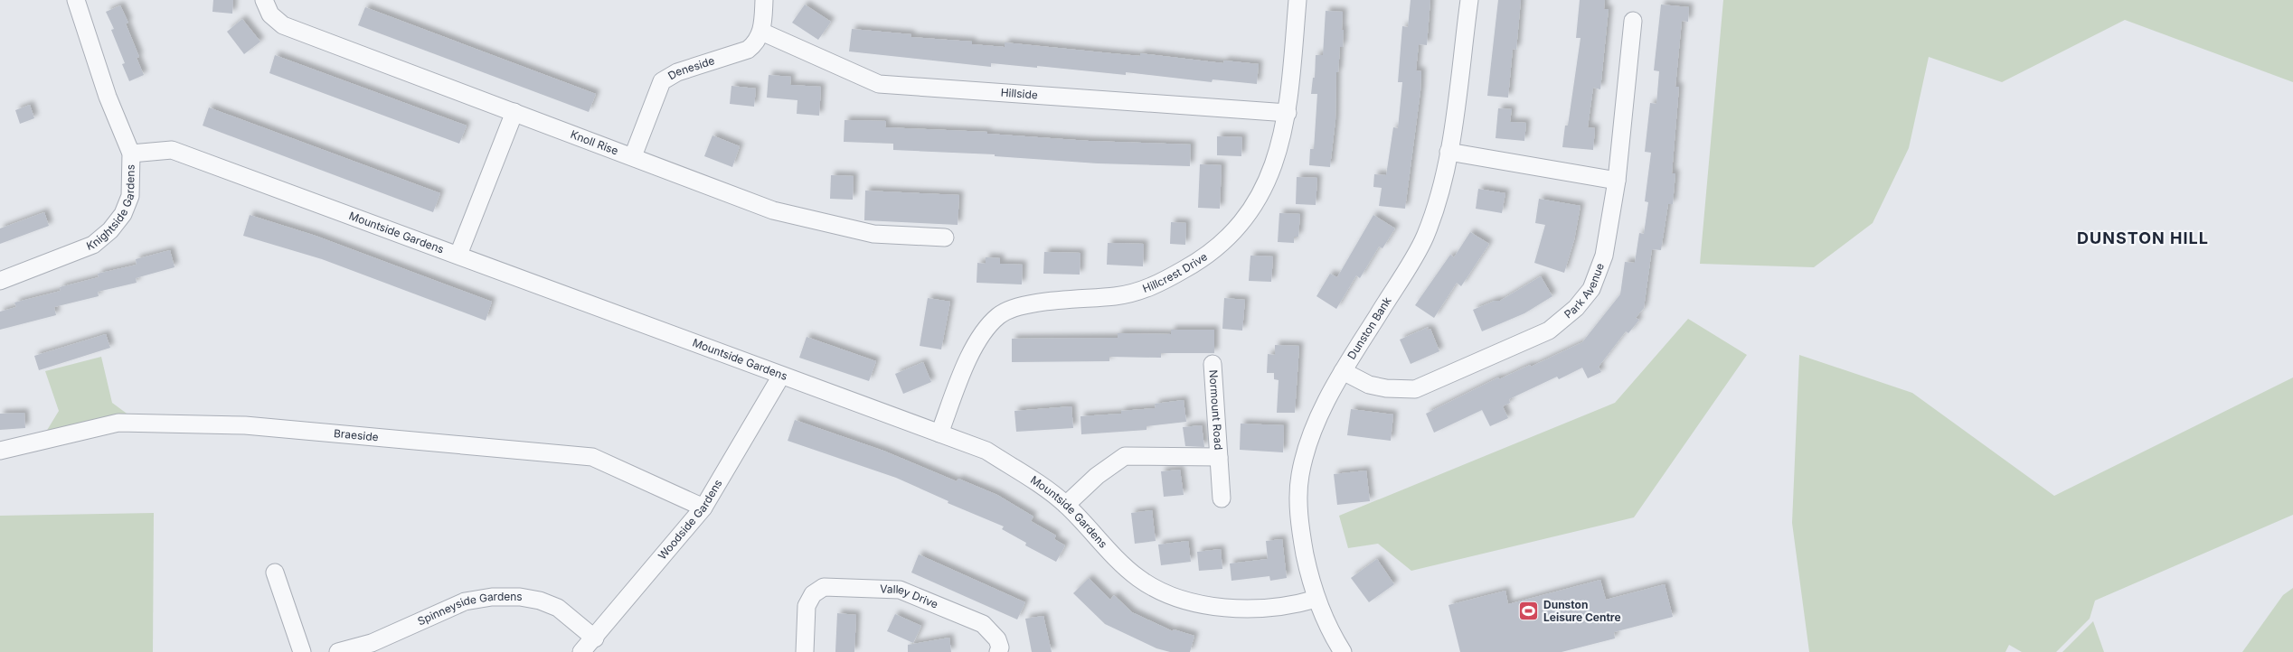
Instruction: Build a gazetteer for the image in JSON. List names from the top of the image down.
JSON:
{
  "streets": {
    "street": [
      "Deneside",
      "Hillside",
      "Knoll Rise",
      "Knightside Gardens",
      "Mountside Gardens",
      "Hillcrest Drive",
      "Park Avenue",
      "Dunston Bank",
      "Normount Road",
      "Braeside",
      "Woodside Gardens",
      "Valley Drive",
      "Spinneyside Gardens"
    ]
  },
  "crossings": [
    ["Deneside", "Hillside"],
    ["Deneside", "Knoll Rise"],
    ["Hillside", "Hillcrest Drive"],
    ["Knightside Gardens", "Mountside Gardens"],
    ["Mountside Gardens", "Hillcrest Drive"],
    ["Mountside Gardens", "Dunston Bank"],
    ["Mountside Gardens", "Normount Road"],
    ["Mountside Gardens", "Woodside Gardens"],
    ["Park Avenue", "Dunston Bank"],
    ["Braeside", "Woodside Gardens"],
    ["Woodside Gardens", "Spinneyside Gardens"]
  ],
  "districts": ["DUNSTON HILL"],
  "places": {
    "sports": ["Dunston Leisure Centre"]
  }
}
